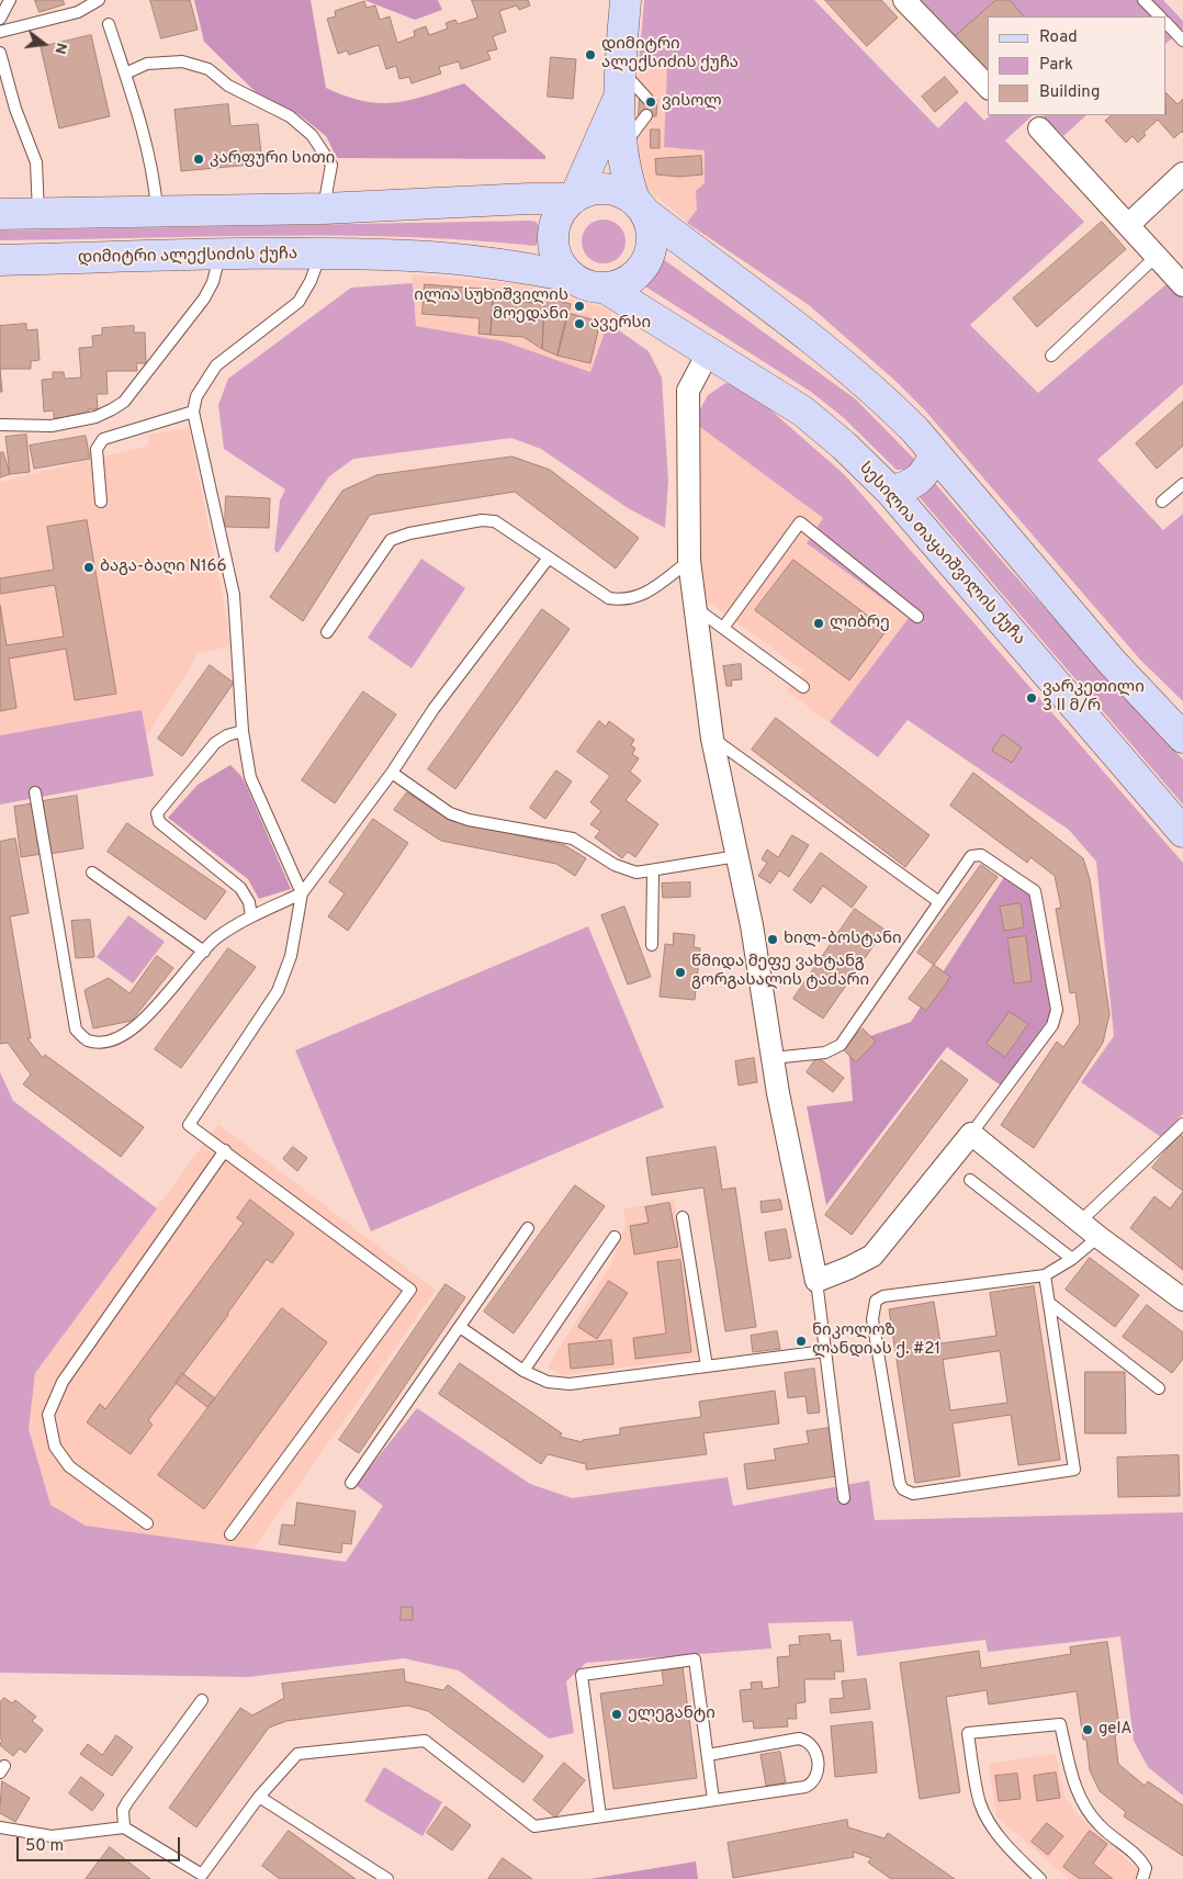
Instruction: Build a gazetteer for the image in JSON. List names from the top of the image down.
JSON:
{
  "streets": {
    "main road": ["დიმიტრი ალექსიძის ქუჩა", "სესილია თაყაიშვილის ქუჩა"]
  },
  "crossings": [
    ["დიმიტრი ალექსიძის ქუჩა", "სესილია თაყაიშვილის ქუჩა"]
  ],
  "places": [
    "დიმიტრი ალექსიძის ქუჩა",
    "ვისოლ",
    "კარფური სითი",
    "ილია სუხიშვილის მოედანი",
    "ავერსი",
    "ბაგა-ბაღი N166",
    "ლიბრე",
    "ვარკეთილი 3 II მ/რ",
    "ხილ-ბოსტანი",
    "წმიდა მეფე ვახტანგ გორგასალის ტაძარი",
    "ნიკოლოზ ლანდიას ქ. #21",
    "ელეგანტი",
    "gelA"
  ],
  "legend": ["Road", "Park", "Building"],
  "scale_bar": "50 m",
  "north": "right"
}
